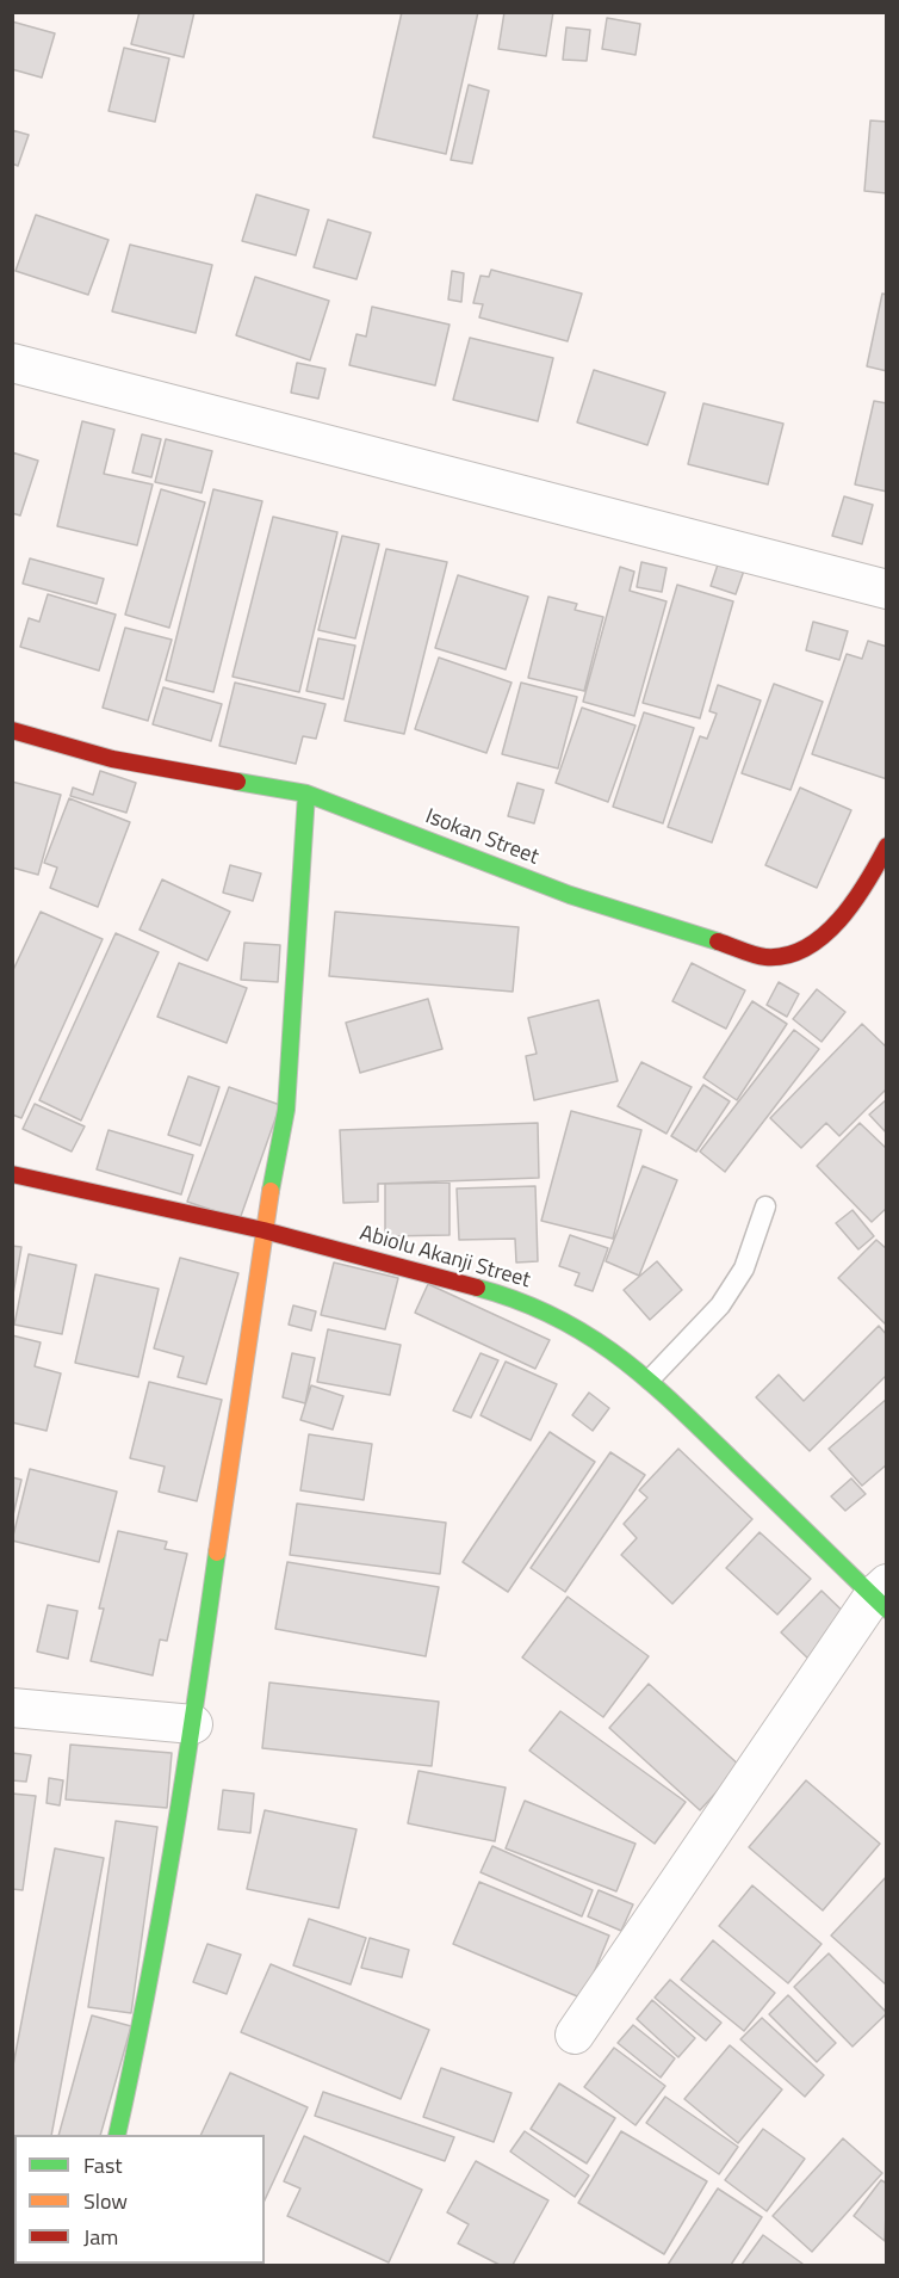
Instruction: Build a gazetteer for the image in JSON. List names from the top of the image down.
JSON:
{
  "streets": {
    "street": ["Isokan Street", "Abiolu Akanji Street"]
  },
  "legend": ["Fast", "Slow", "Jam"]
}
